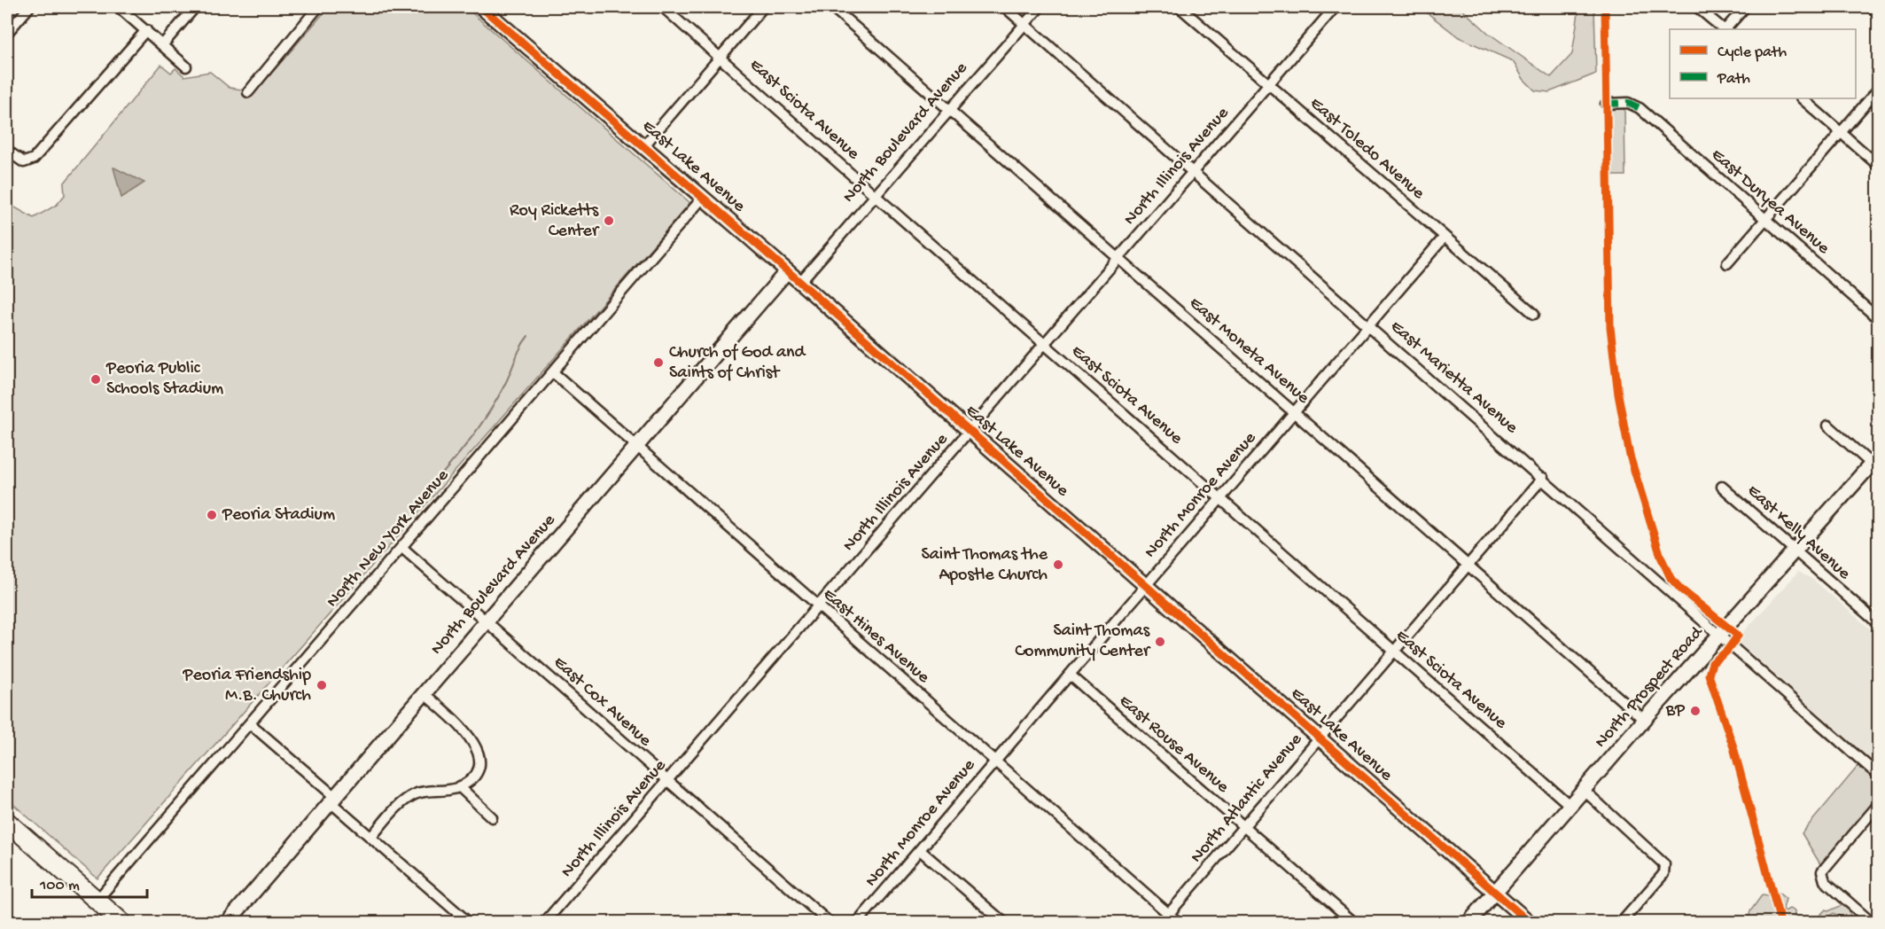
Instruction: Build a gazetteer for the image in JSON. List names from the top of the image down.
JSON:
{
  "streets": {
    "street": [
      "East Sciota Avenue",
      "North Boulevard Avenue",
      "East Toledo Avenue",
      "East Lake Avenue",
      "North Illinois Avenue",
      "East Duryea Avenue",
      "East Moneta Avenue",
      "East Marietta Avenue",
      "North Monroe Avenue",
      "East Kelly Avenue",
      "North New York Avenue",
      "East Hines Avenue",
      "North Prospect Road",
      "East Cox Avenue",
      "East Rouse Avenue",
      "North Atlantic Avenue"
    ]
  },
  "crossings": [
    ["East Sciota Avenue", "North Boulevard Avenue"],
    ["East Sciota Avenue", "North Illinois Avenue"],
    ["East Sciota Avenue", "North Monroe Avenue"],
    ["East Sciota Avenue", "North Prospect Road"],
    ["East Sciota Avenue", "North Atlantic Avenue"],
    ["North Boulevard Avenue", "East Lake Avenue"],
    ["North Boulevard Avenue", "East Moneta Avenue"],
    ["North Boulevard Avenue", "East Marietta Avenue"],
    ["North Boulevard Avenue", "East Hines Avenue"],
    ["North Boulevard Avenue", "East Cox Avenue"],
    ["East Toledo Avenue", "North Illinois Avenue"],
    ["East Toledo Avenue", "North Monroe Avenue"],
    ["East Lake Avenue", "North Illinois Avenue"],
    ["East Lake Avenue", "North Monroe Avenue"],
    ["East Lake Avenue", "North New York Avenue"],
    ["East Lake Avenue", "North Prospect Road"],
    ["East Lake Avenue", "North Atlantic Avenue"],
    ["North Illinois Avenue", "East Moneta Avenue"],
    ["North Illinois Avenue", "East Marietta Avenue"],
    ["North Illinois Avenue", "East Hines Avenue"],
    ["North Illinois Avenue", "East Cox Avenue"],
    ["East Moneta Avenue", "North Monroe Avenue"],
    ["East Moneta Avenue", "North Prospect Road"],
    ["East Moneta Avenue", "North Atlantic Avenue"],
    ["East Marietta Avenue", "North Monroe Avenue"],
    ["East Marietta Avenue", "North Prospect Road"],
    ["East Marietta Avenue", "North Atlantic Avenue"],
    ["North Monroe Avenue", "East Hines Avenue"],
    ["North Monroe Avenue", "East Rouse Avenue"],
    ["East Kelly Avenue", "North Prospect Road"],
    ["North New York Avenue", "East Hines Avenue"],
    ["North New York Avenue", "East Cox Avenue"],
    ["East Hines Avenue", "North Atlantic Avenue"],
    ["East Rouse Avenue", "North Atlantic Avenue"]
  ],
  "places": [
    "Roy Ricketts Center",
    "Church of God and Saints of Christ",
    "Peoria Public Schools Stadium",
    "Peoria Stadium",
    "Saint Thomas the Apostle Church",
    "Saint Thomas Community Center",
    "Peoria Friendship M.B. Church",
    "BP"
  ],
  "legend": ["Cycle path", "Path"],
  "scale_bar": "100 m"
}
